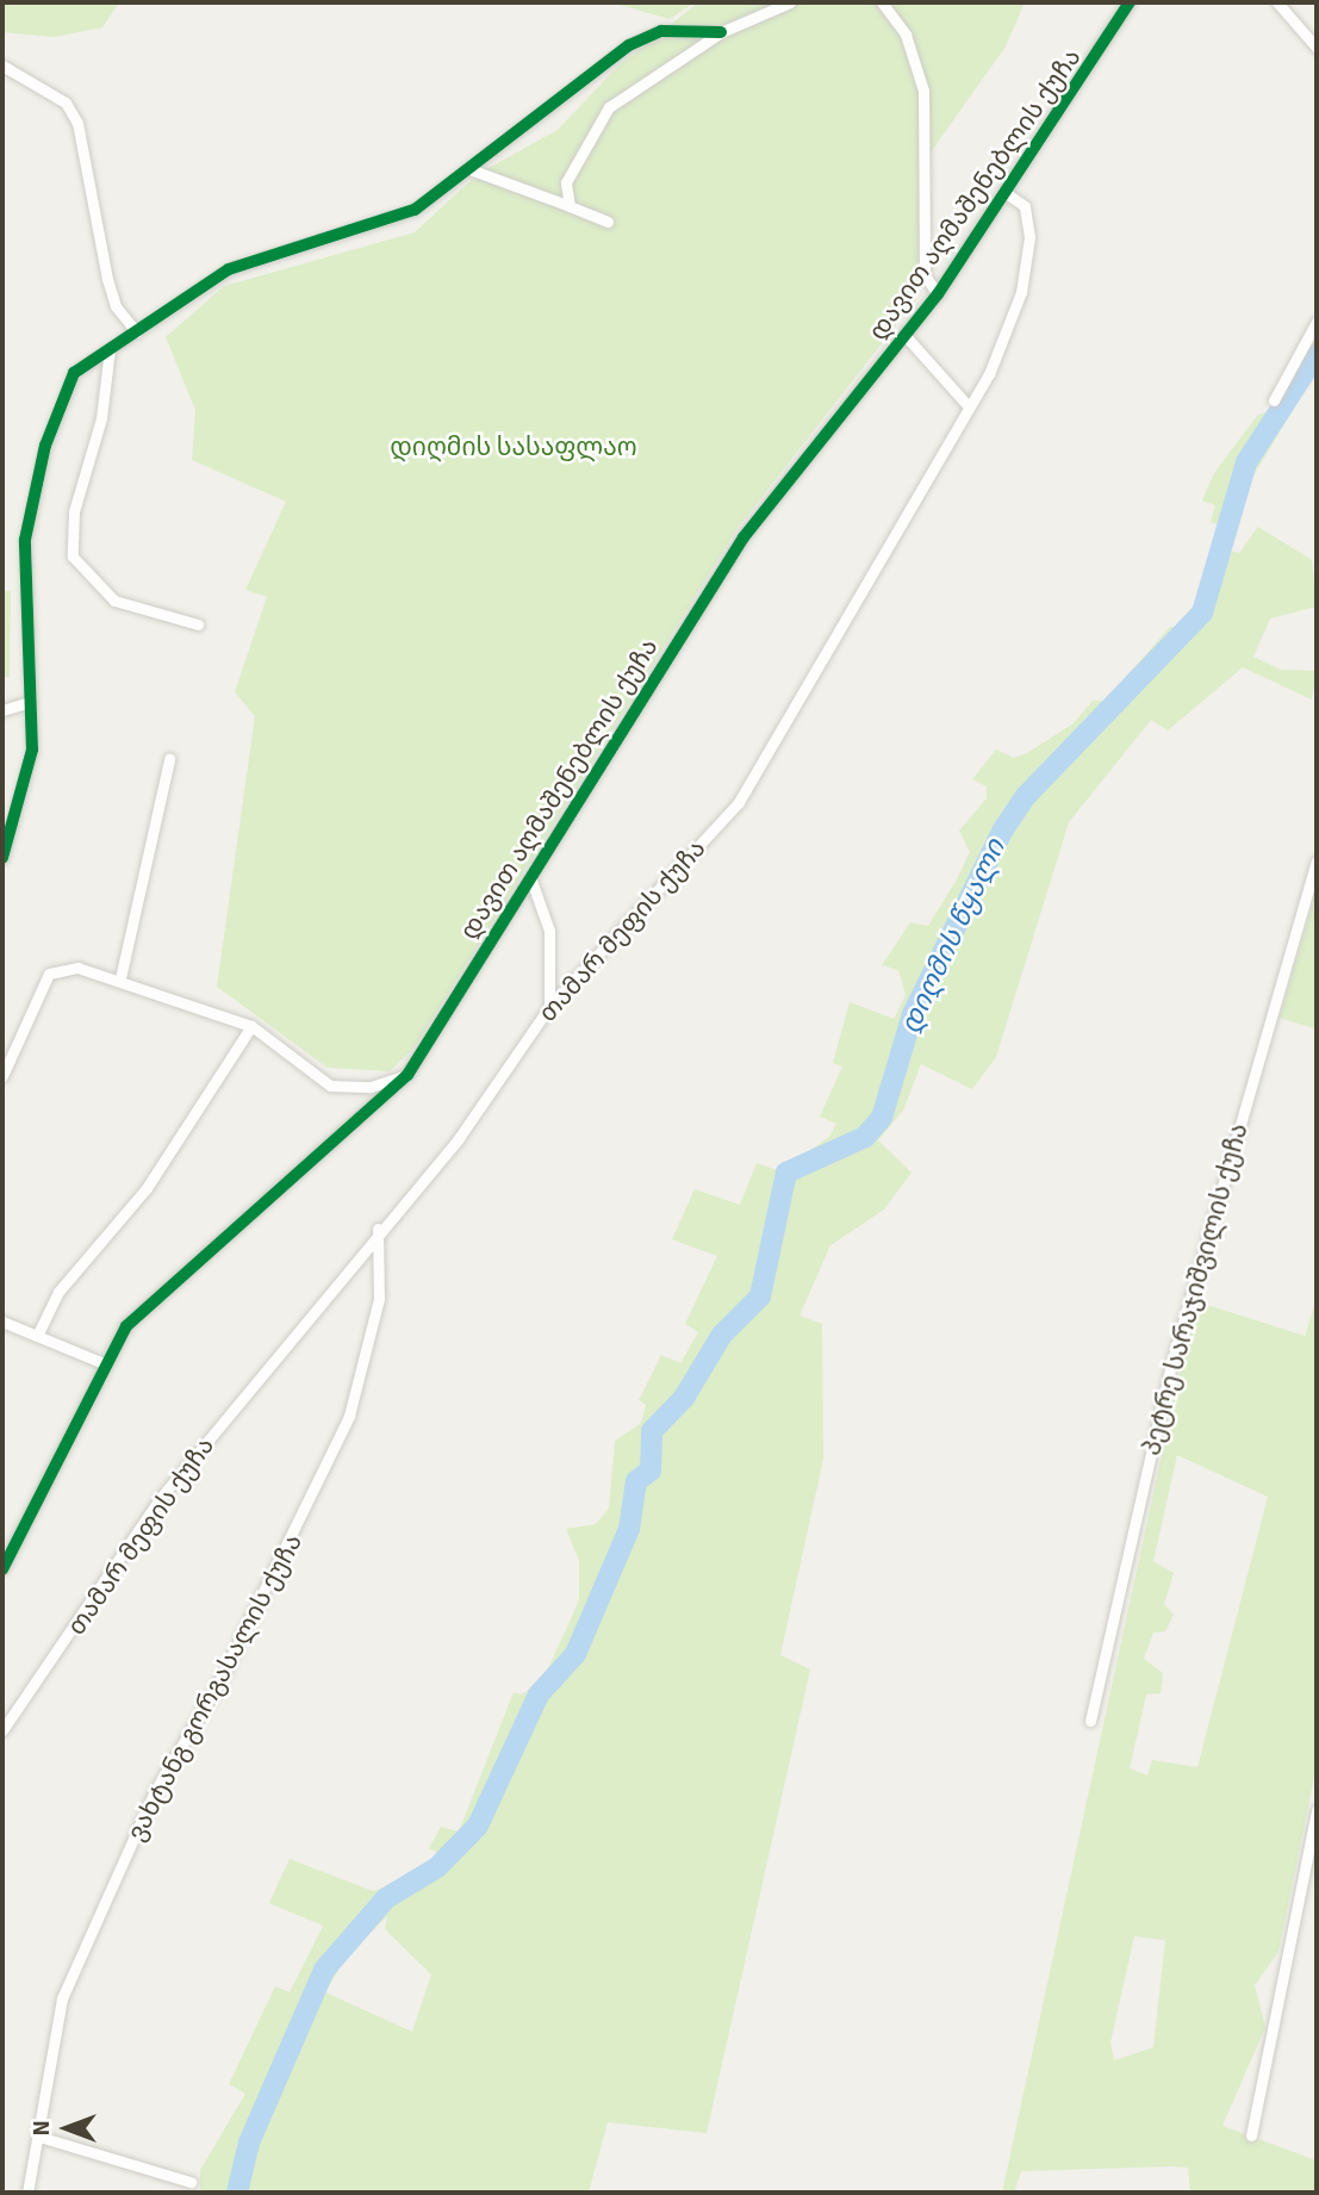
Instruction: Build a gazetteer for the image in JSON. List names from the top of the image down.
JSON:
{
  "streets": {
    "street": [
      "დავით აღმაშენებლის ქუჩა",
      "თამარ მეფის ქუჩა",
      "პეტრე სარაჯიშვილის ქუჩა",
      "ვახტანგ გორგასალის ქუჩა"
    ]
  },
  "crossings": [
    ["დავით აღმაშენებლის ქუჩა", "თამარ მეფის ქუჩა"],
    ["თამარ მეფის ქუჩა", "ვახტანგ გორგასალის ქუჩა"]
  ],
  "water": ["დიღმის წყალი"],
  "parks": ["დიღმის სასაფლაო"],
  "north": "left"
}
